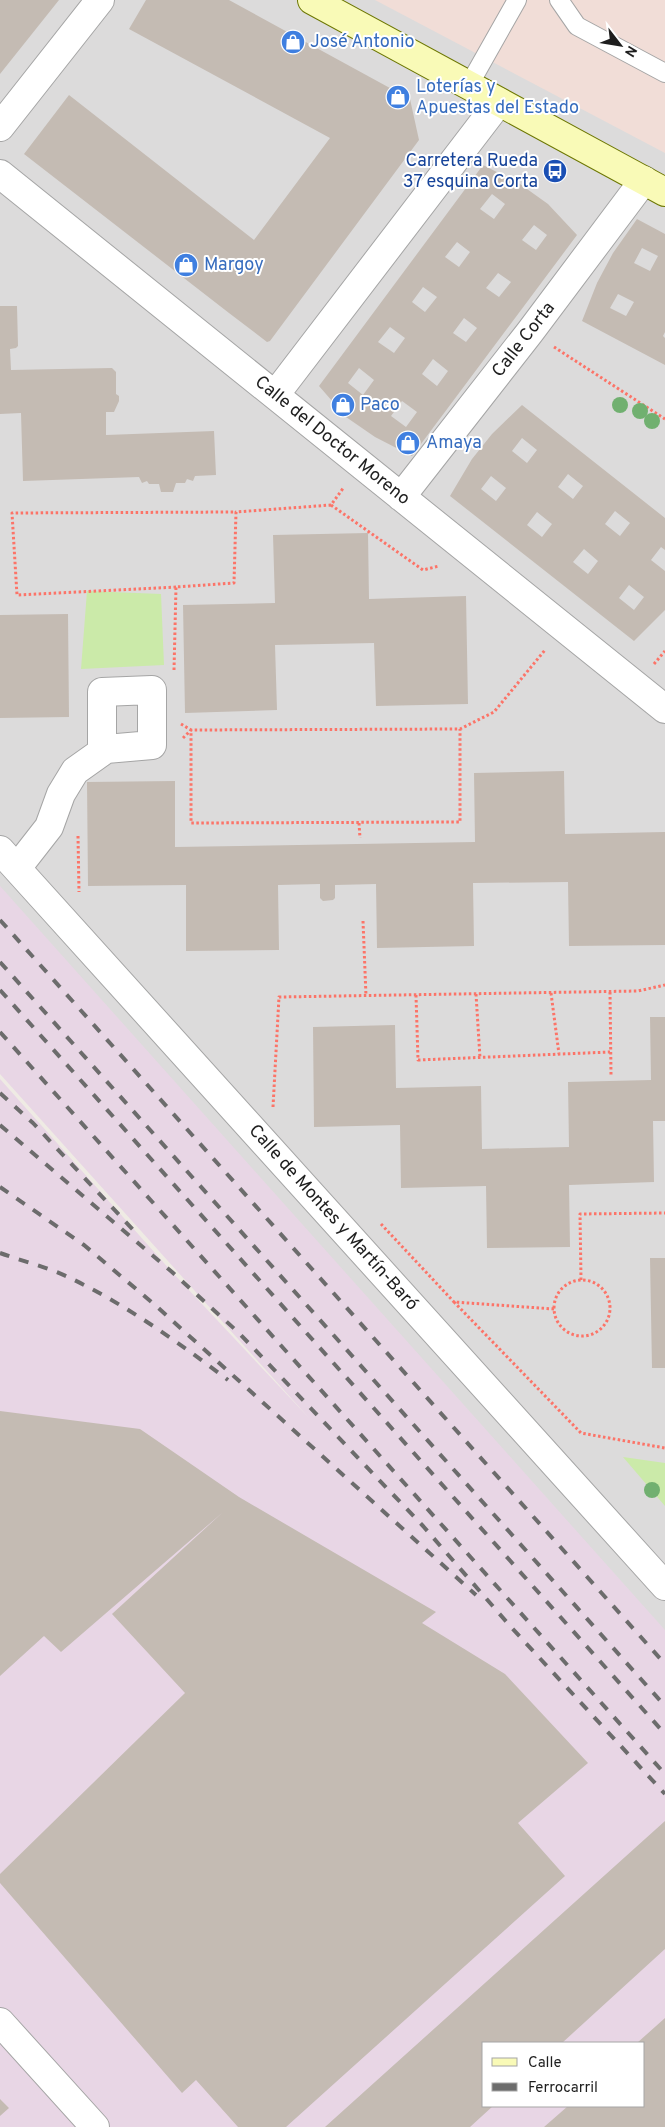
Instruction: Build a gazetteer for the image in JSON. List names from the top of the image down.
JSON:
{
  "streets": {
    "street": ["Calle Corta", "Calle del Doctor Moreno", "Calle de Montes y Martín-Baró"]
  },
  "crossings": [
    ["Calle Corta", "Calle del Doctor Moreno"]
  ],
  "places": {
    "shop": [
      "José Antonio",
      "Loterías y Apuestas del Estado",
      "Margoy",
      "Paco",
      "Amaya"
    ],
    "bus stop": ["Carretera Rueda 37 esquina Corta"]
  },
  "legend": ["Calle", "Ferrocarril"],
  "north": "bottom right"
}
